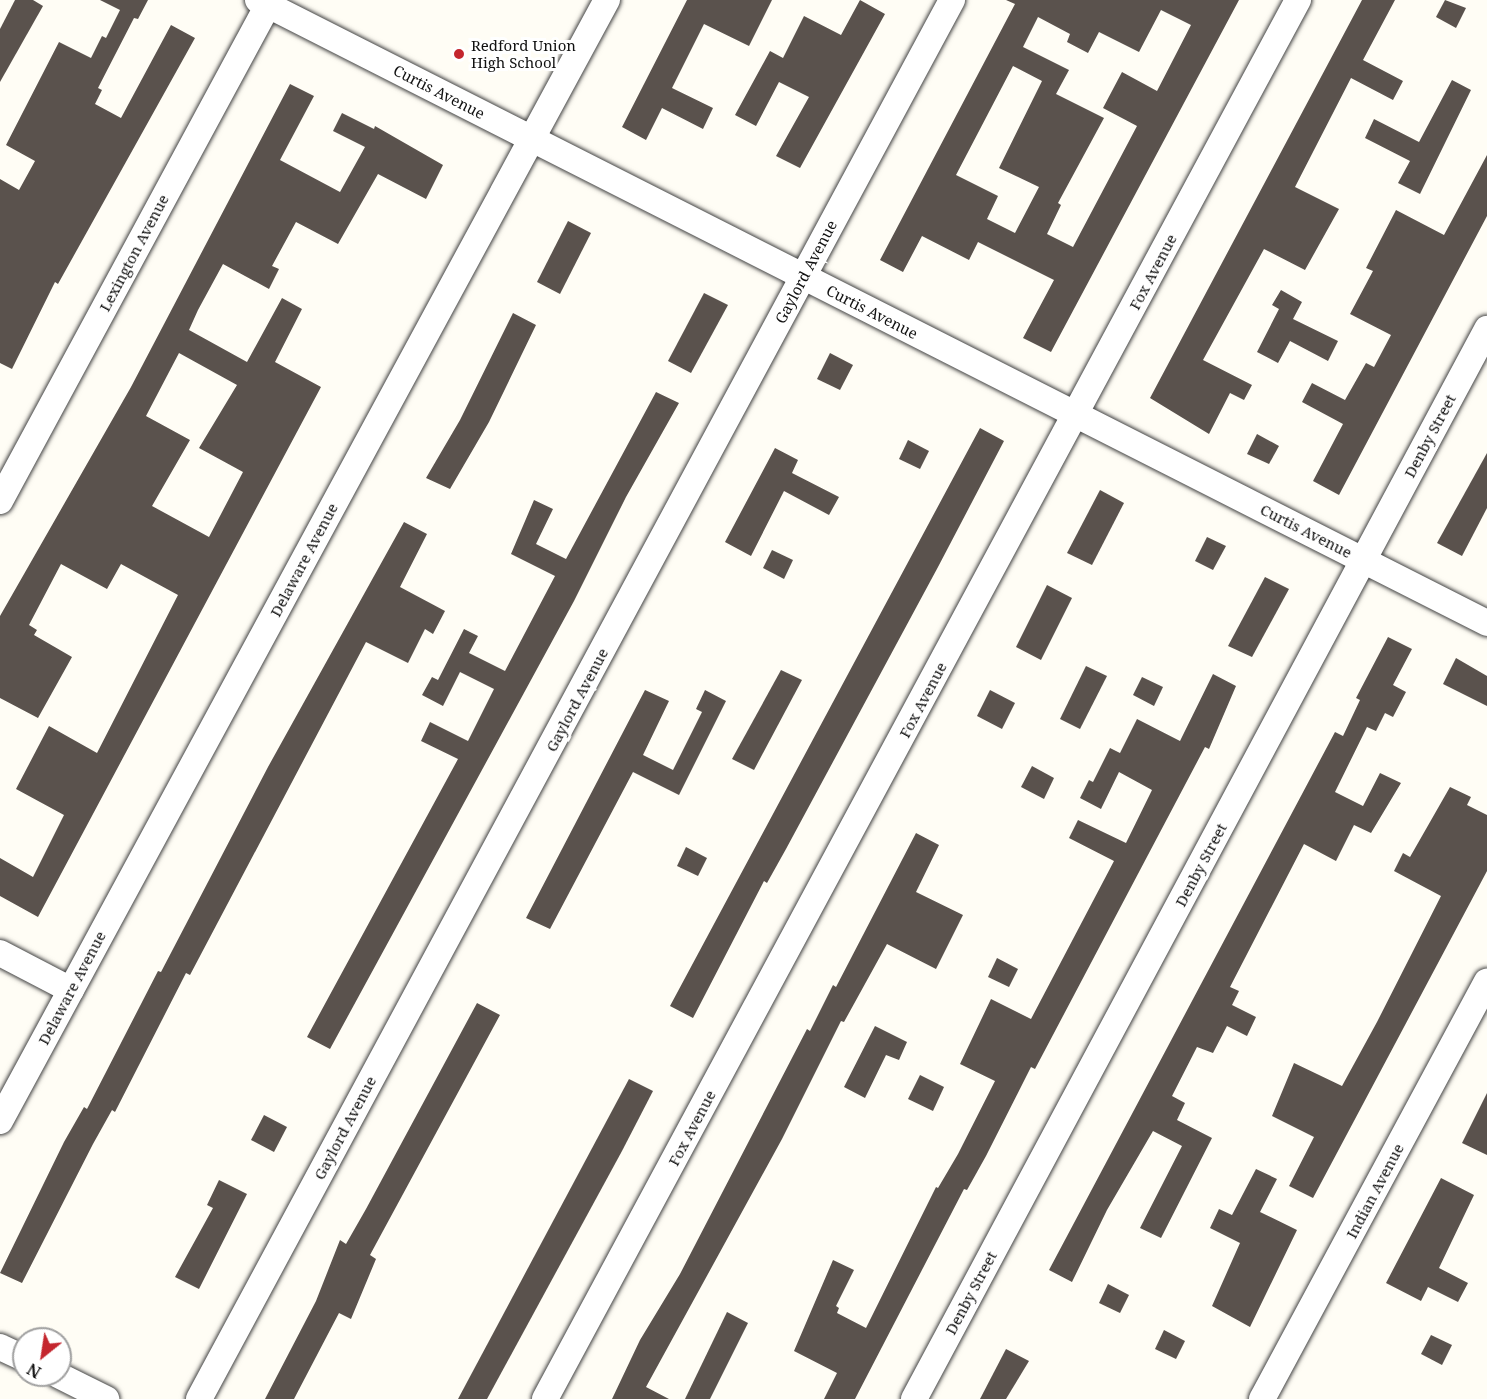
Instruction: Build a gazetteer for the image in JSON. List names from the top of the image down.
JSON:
{
  "streets": {
    "street": [
      "Curtis Avenue",
      "Lexington Avenue",
      "Gaylord Avenue",
      "Fox Avenue",
      "Denby Street",
      "Delaware Avenue",
      "Indian Avenue"
    ]
  },
  "crossings": [
    ["Curtis Avenue", "Lexington Avenue"],
    ["Curtis Avenue", "Gaylord Avenue"],
    ["Curtis Avenue", "Fox Avenue"],
    ["Curtis Avenue", "Denby Street"],
    ["Curtis Avenue", "Delaware Avenue"]
  ],
  "places": ["Redford Union High School"],
  "north": "bottom left"
}
